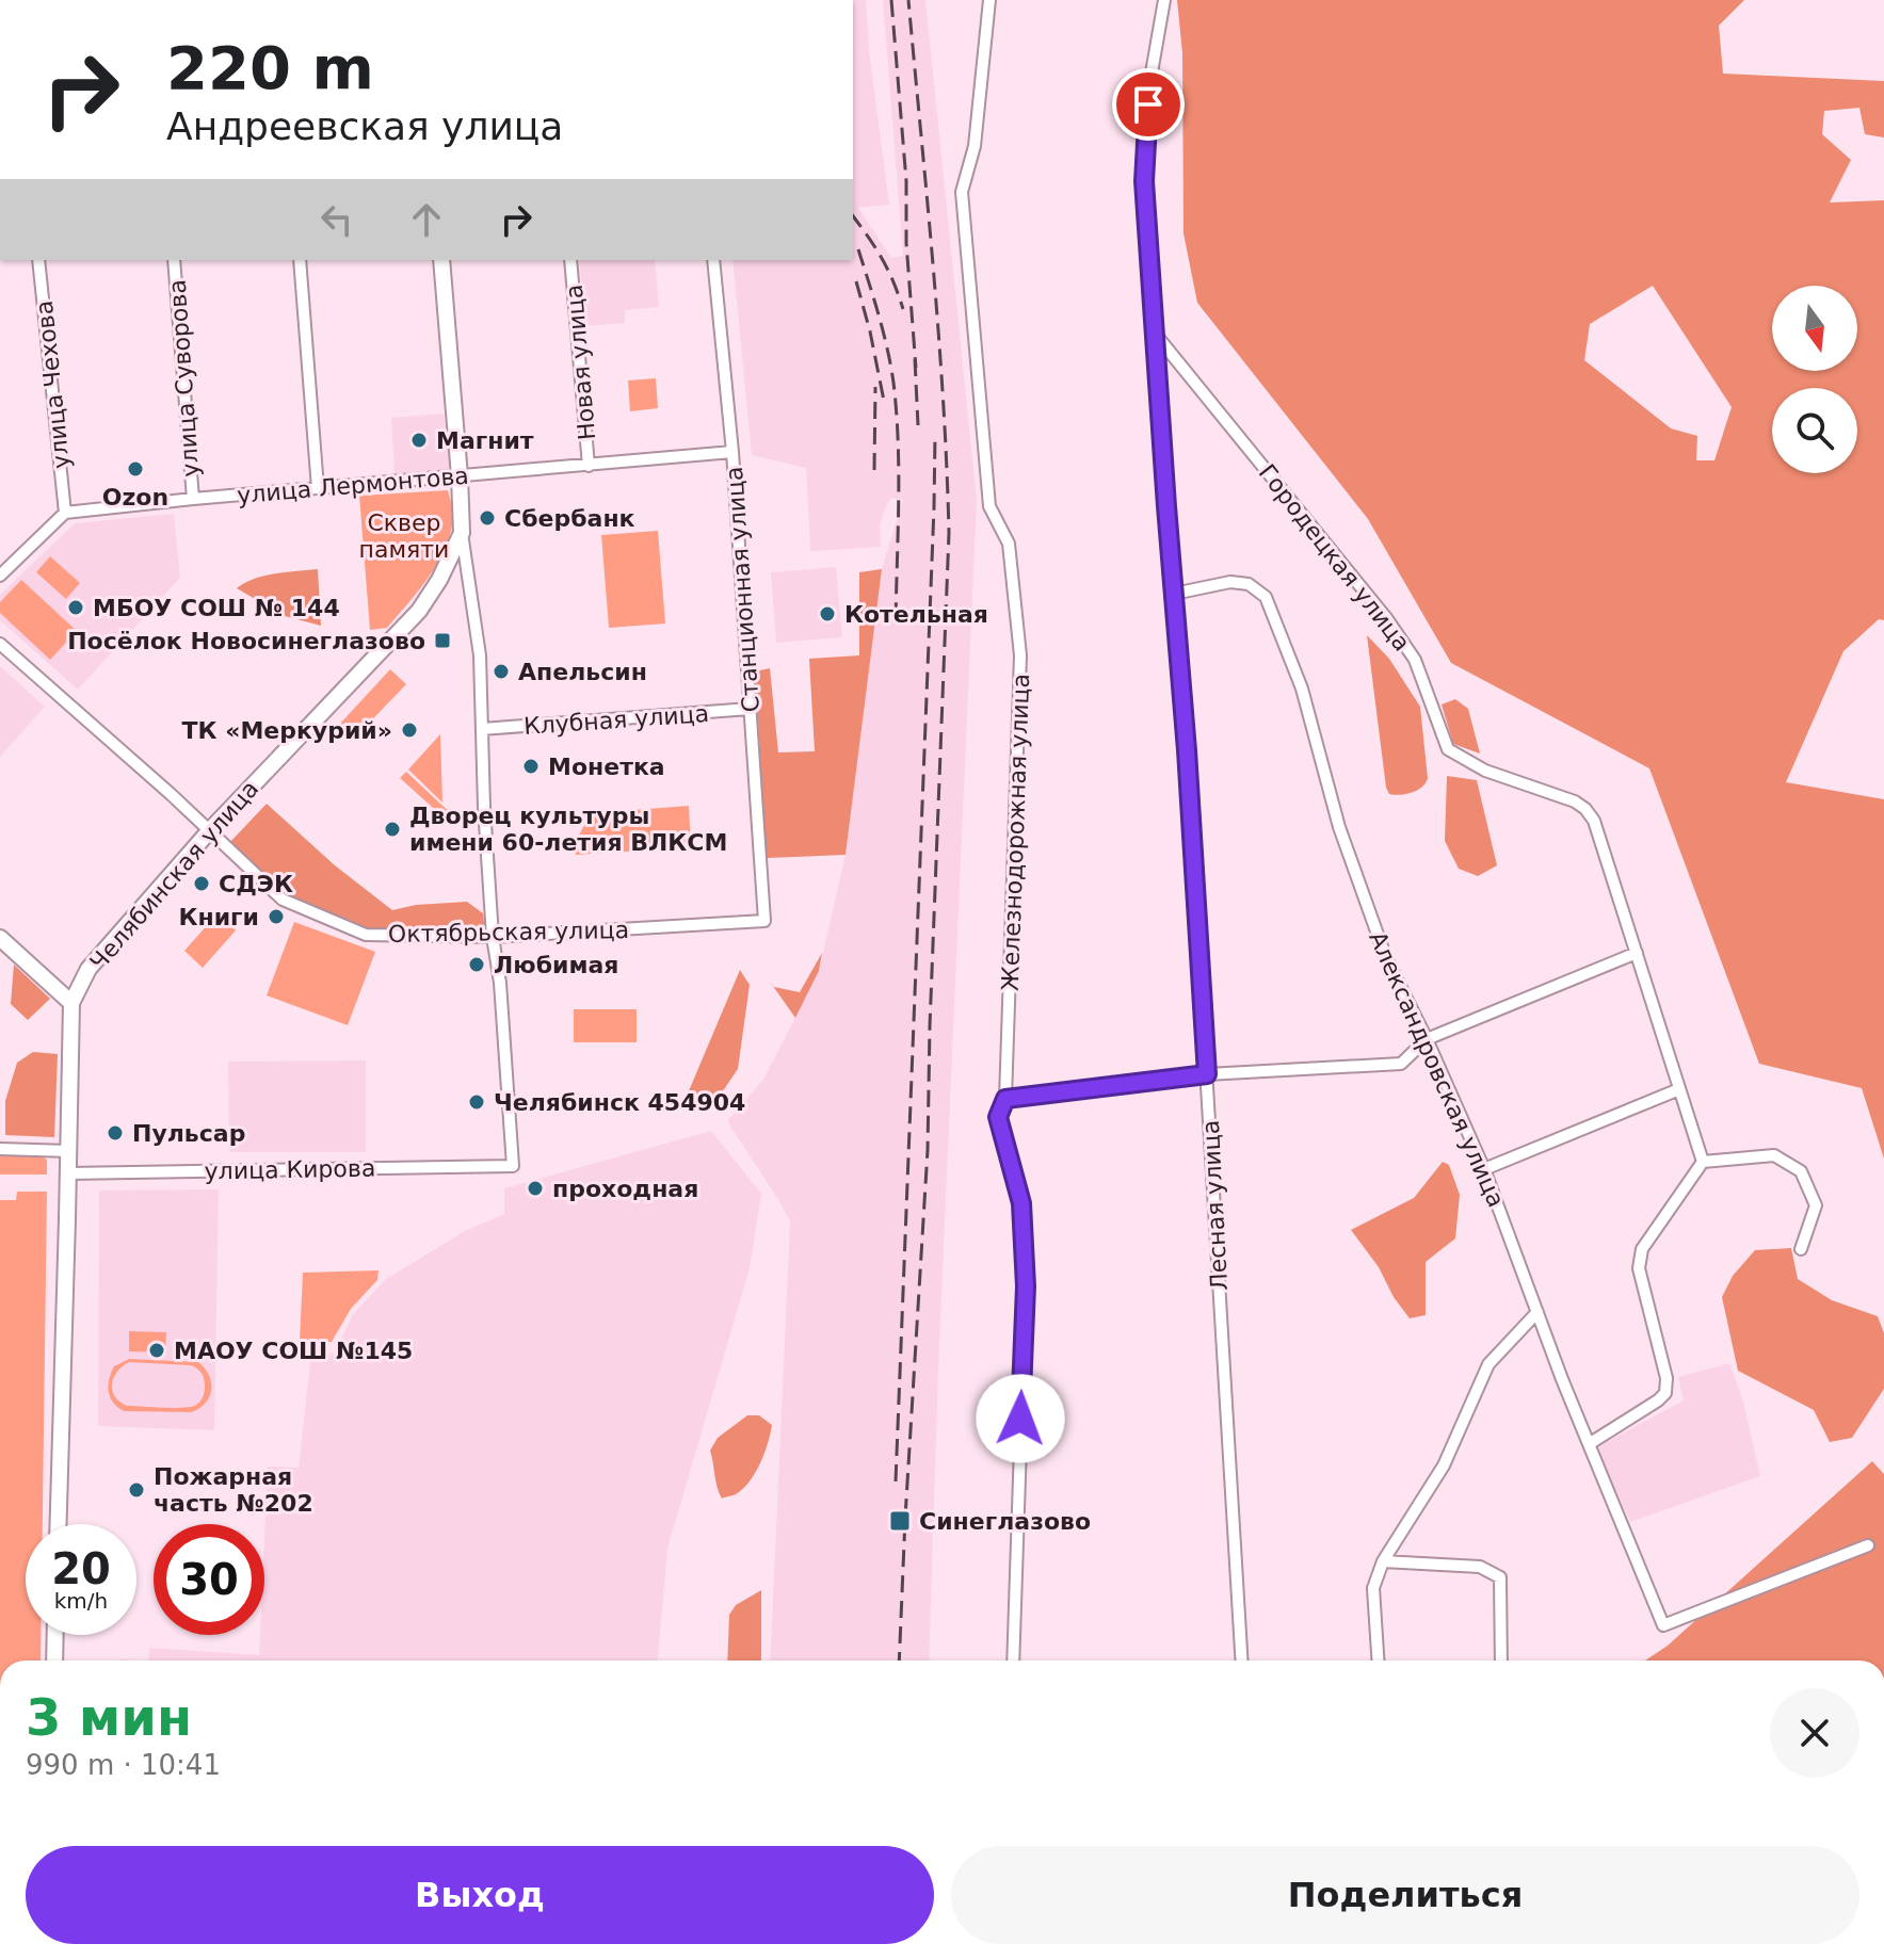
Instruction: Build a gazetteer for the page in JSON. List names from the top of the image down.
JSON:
{
  "streets": {
    "street": [
      "Новая улица",
      "улица Суворова",
      "улица Чехова",
      "улица Лермонтова",
      "Городецкая улица",
      "Станционная улица",
      "Клубная улица",
      "Железнодорожная улица",
      "Челябинская улица",
      "Октябрьская улица",
      "Александровская улица",
      "улица Кирова",
      "Лесная улица"
    ]
  },
  "crossings": [
    ["Новая улица", "улица Лермонтова"],
    ["улица Суворова", "улица Лермонтова"],
    ["улица Чехова", "улица Лермонтова"],
    ["улица Лермонтова", "Станционная улица"],
    ["Городецкая улица", "Лесная улица"],
    ["Станционная улица", "Клубная улица"],
    ["Станционная улица", "Октябрьская улица"],
    ["Челябинская улица", "Октябрьская улица"],
    ["Челябинская улица", "улица Кирова"],
    ["Октябрьская улица", "улица Кирова"],
    ["Александровская улица", "Лесная улица"]
  ],
  "parks": ["Сквер памяти"],
  "places": {
    "other": [
      "Магнит",
      "Ozon",
      "Сбербанк",
      "МБОУ СОШ № 144",
      "Котельная",
      "Апельсин",
      "ТК «Меркурий»",
      "Монетка",
      "Дворец культуры имени 60-летия ВЛКСМ",
      "СДЭК",
      "Книги",
      "Любимая",
      "Челябинск 454904",
      "Пульсар",
      "проходная",
      "МАОУ СОШ №145",
      "Пожарная часть №202"
    ],
    "transit": ["Посёлок Новосинеглазово", "Синеглазово"]
  },
  "north": "bottom",
  "page": {
    "turn": ["220 m", "Андреевская улица"],
    "speed": "20 km/h",
    "limit": "30",
    "heading": ["3 мин", "990 m · 10:41"],
    "buttons": ["Выход", "Поделиться"]
  }
}
